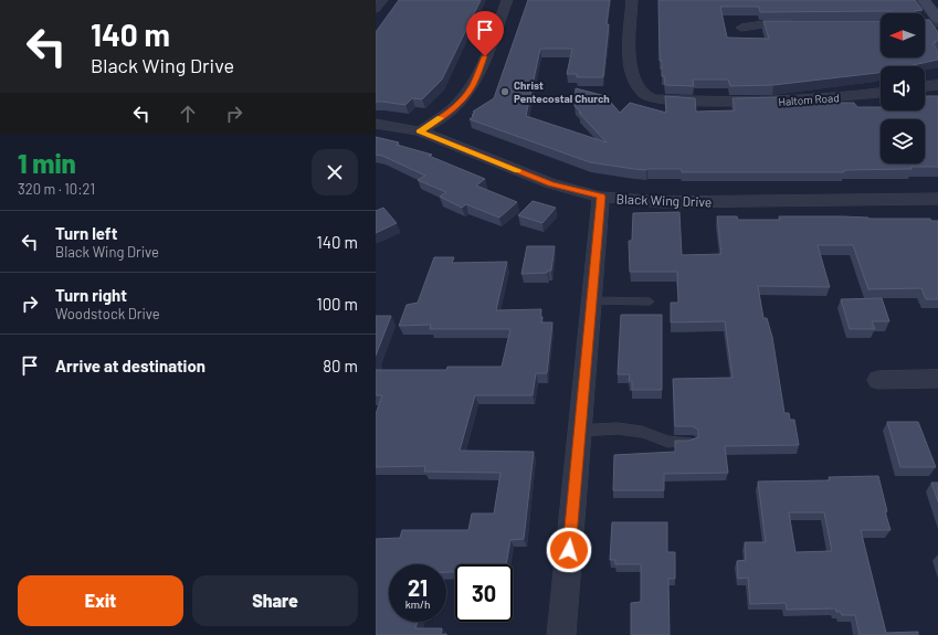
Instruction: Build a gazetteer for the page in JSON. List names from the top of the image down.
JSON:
{
  "streets": {
    "street": ["Haltom Road", "Black Wing Drive"]
  },
  "places": ["Christ Pentecostal Church"],
  "north": "left",
  "page": {
    "turn": ["140 m", "Black Wing Drive"],
    "heading": ["1 min", "320 m · 10:21"],
    "list": [
      {
        "name": "Turn left",
        "note": "Black Wing Drive",
        "value": "140 m"
      },
      {
        "name": "Turn right",
        "note": "Woodstock Drive",
        "value": "100 m"
      },
      {
        "name": "Arrive at destination",
        "value": "80 m"
      }
    ],
    "speed": "21 km/h",
    "limit": "30",
    "buttons": ["Exit", "Share"]
  }
}
